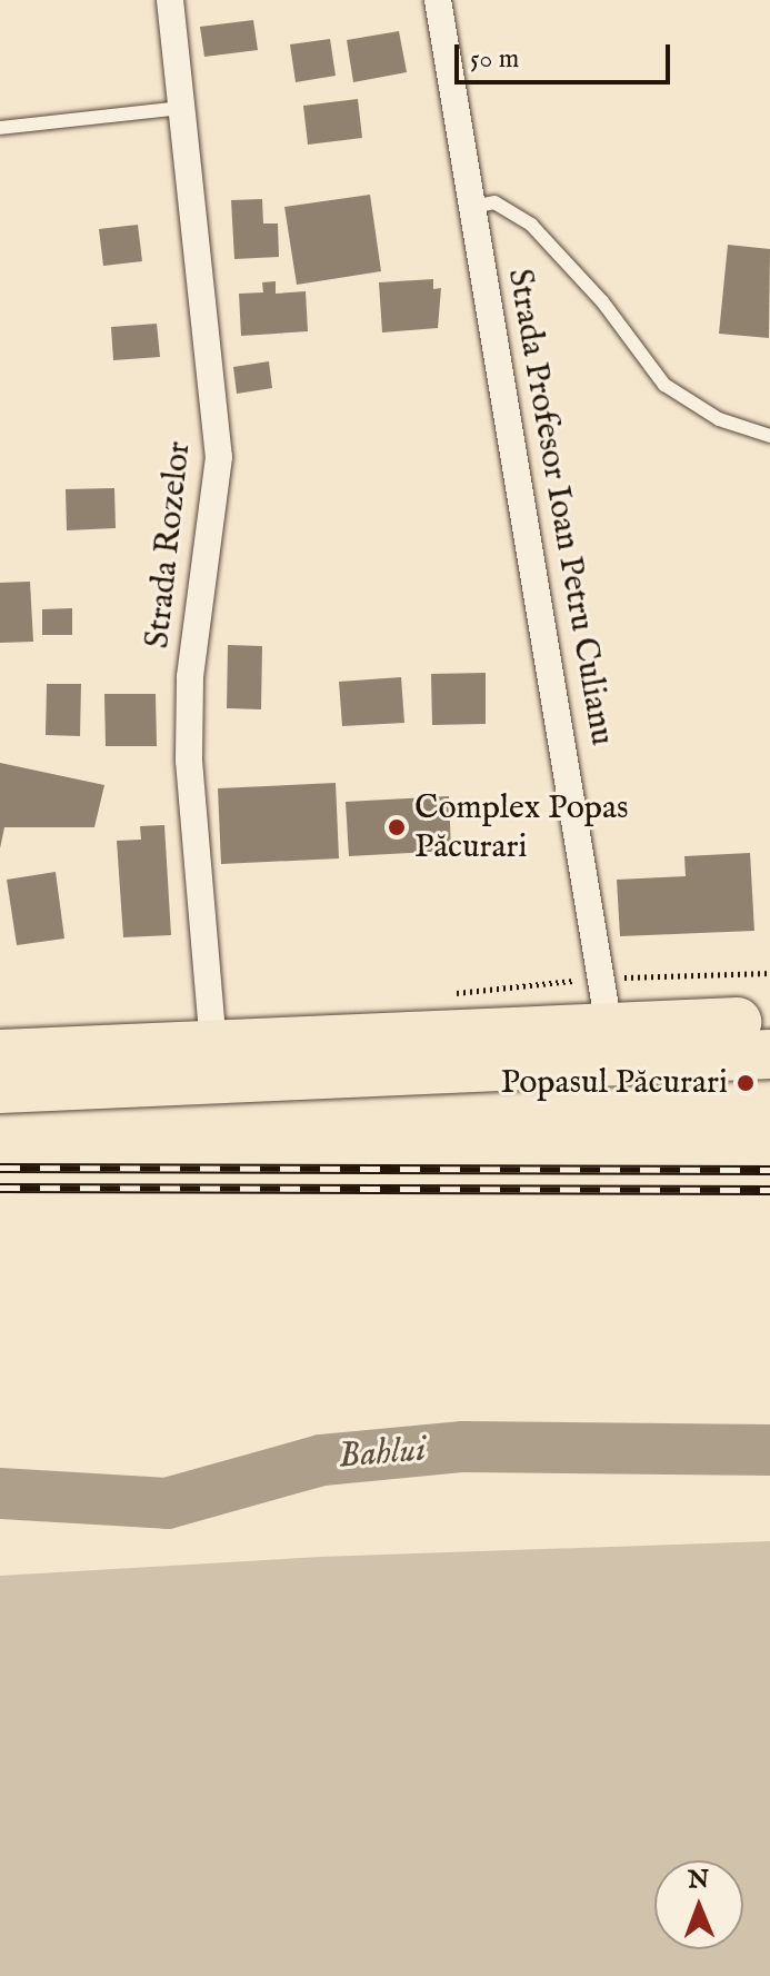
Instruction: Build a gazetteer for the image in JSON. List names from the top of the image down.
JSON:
{
  "streets": {
    "street": ["Strada Profesor Ioan Petru Culianu", "Strada Rozelor"]
  },
  "water": ["Bahlui"],
  "places": ["Complex Popas Păcurari", "Popasul Păcurari"],
  "scale_bar": "50 m",
  "north": "top"
}
